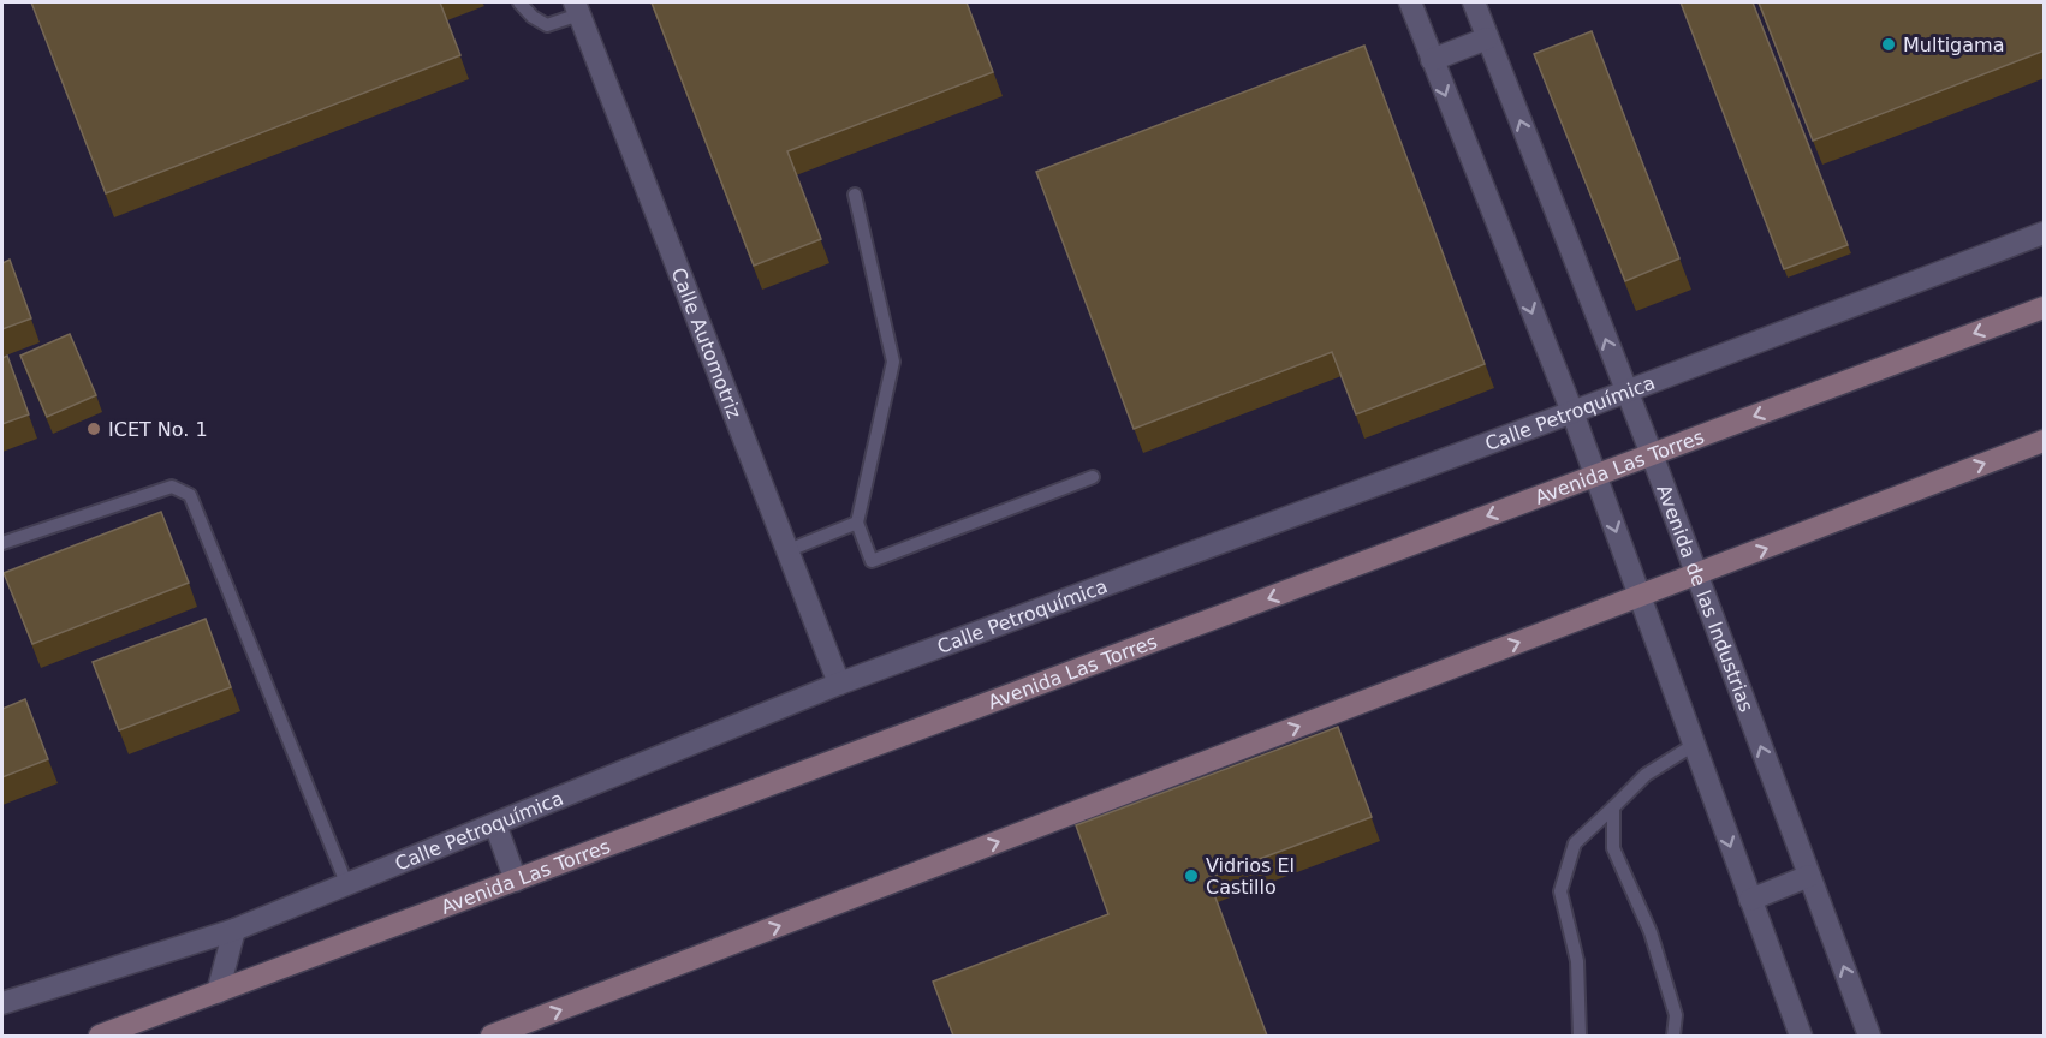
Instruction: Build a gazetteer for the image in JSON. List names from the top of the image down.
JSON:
{
  "streets": {
    "main road": ["Avenida Las Torres"],
    "street": ["Calle Automotriz", "Calle Petroquímica", "Avenida de las Industrias"]
  },
  "crossings": [
    ["Calle Automotriz", "Calle Petroquímica"],
    ["Calle Petroquímica", "Avenida de las Industrias"],
    ["Avenida Las Torres", "Avenida de las Industrias"]
  ],
  "places": ["Multigama", "ICET No. 1", "Vidrios El Castillo"]
}
